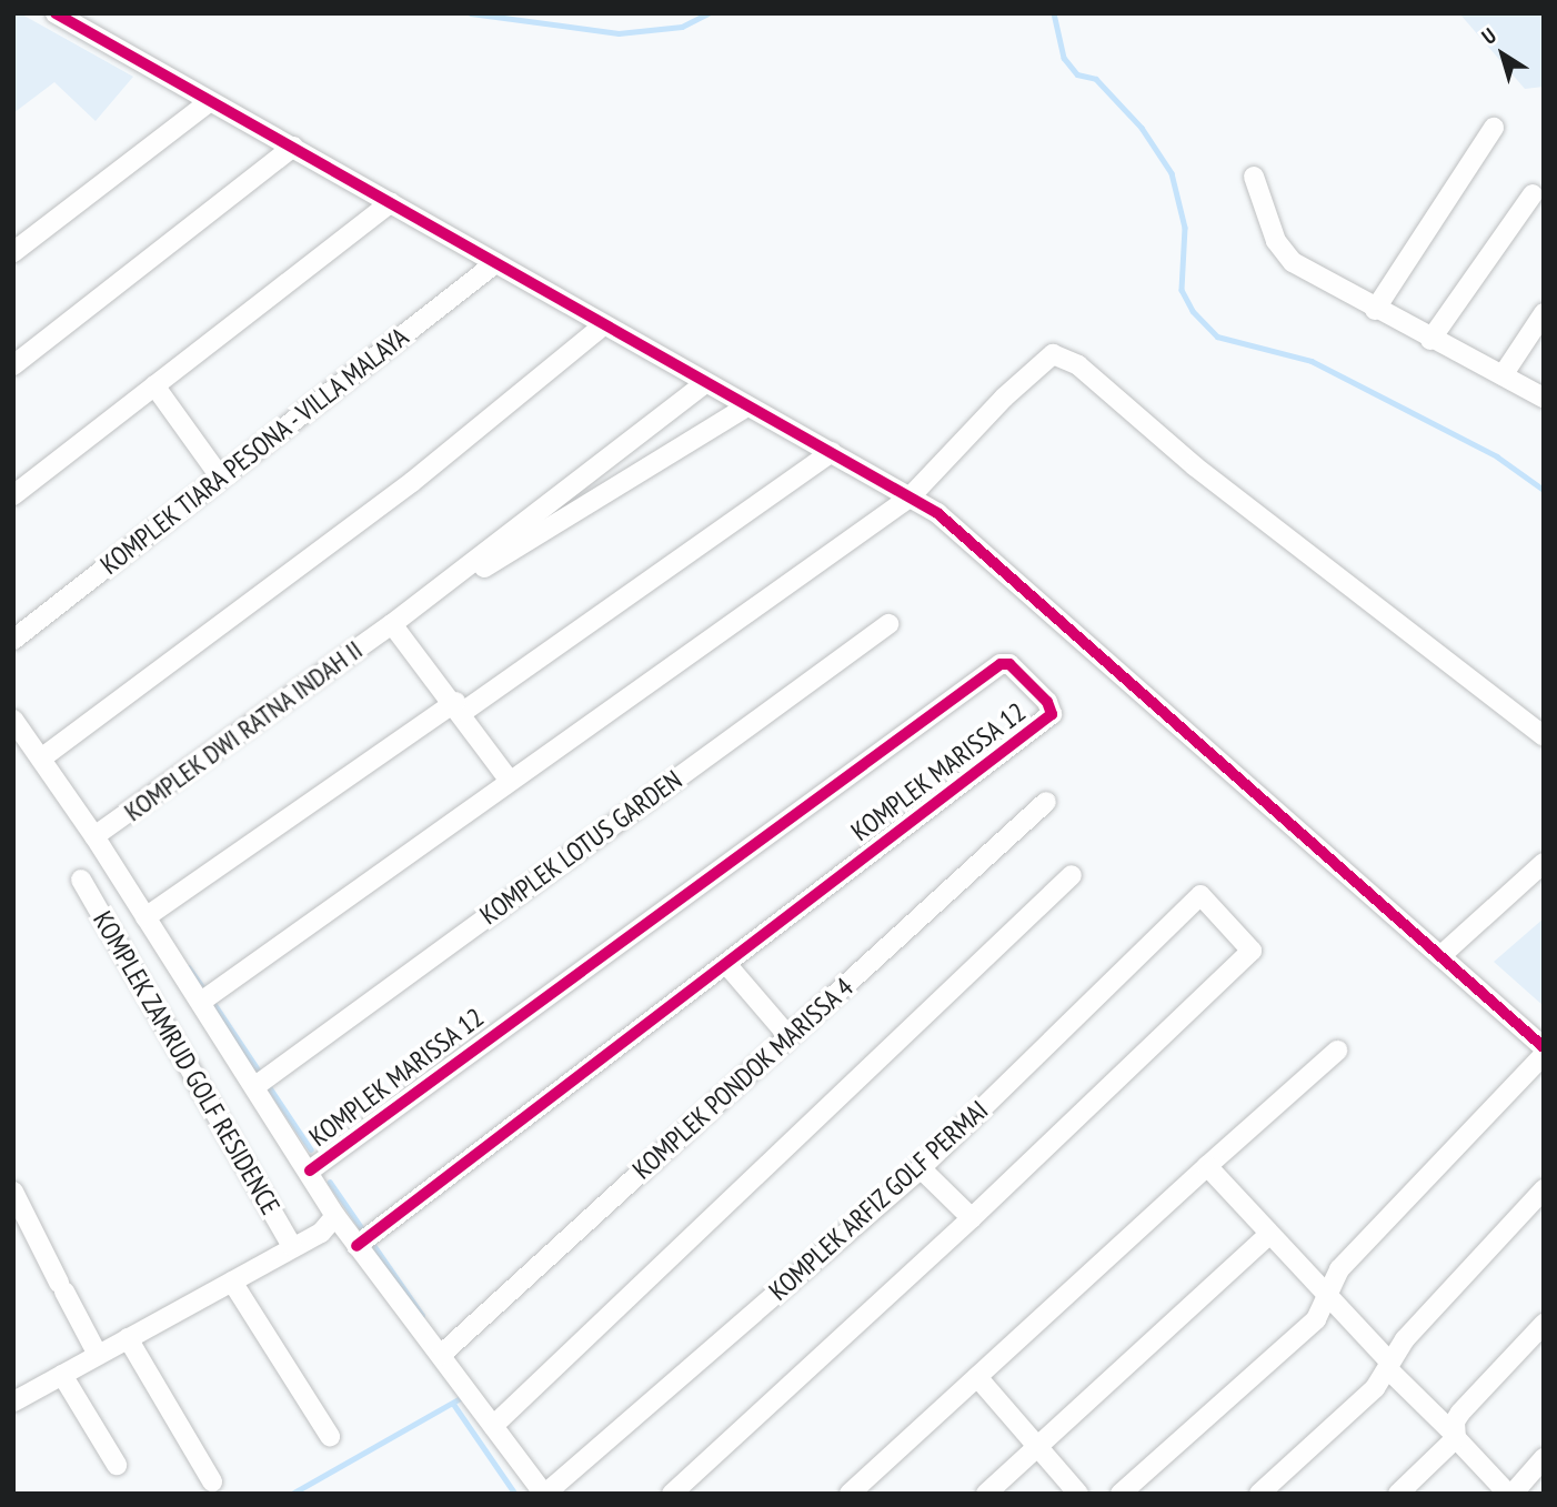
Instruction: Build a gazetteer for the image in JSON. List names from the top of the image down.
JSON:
{
  "streets": {
    "street": [
      "KOMPLEK TIARA PESONA - VILLA MALAYA",
      "KOMPLEK DWI RATNA INDAH II",
      "KOMPLEK MARISSA 12",
      "KOMPLEK LOTUS GARDEN",
      "KOMPLEK ZAMRUD GOLF RESIDENCE",
      "KOMPLEK PONDOK MARISSA 4",
      "KOMPLEK ARFIZ GOLF PERMAI"
    ]
  },
  "north": "top left"
}
